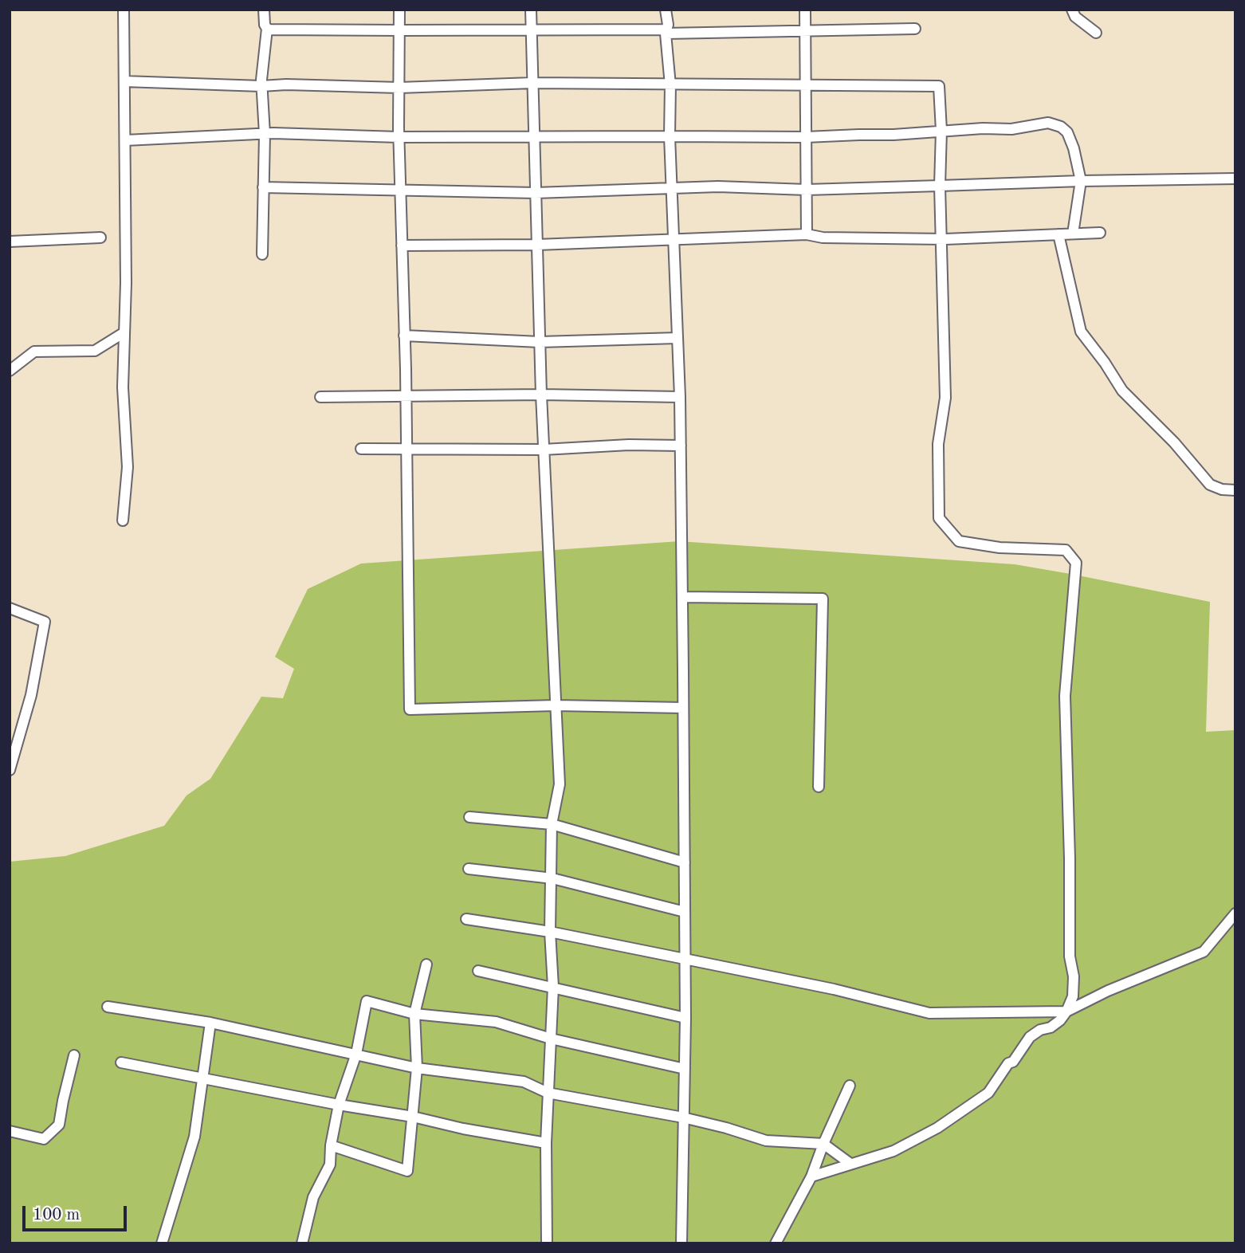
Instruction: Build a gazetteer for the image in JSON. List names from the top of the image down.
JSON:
{
  "scale_bar": "100 m"
}
